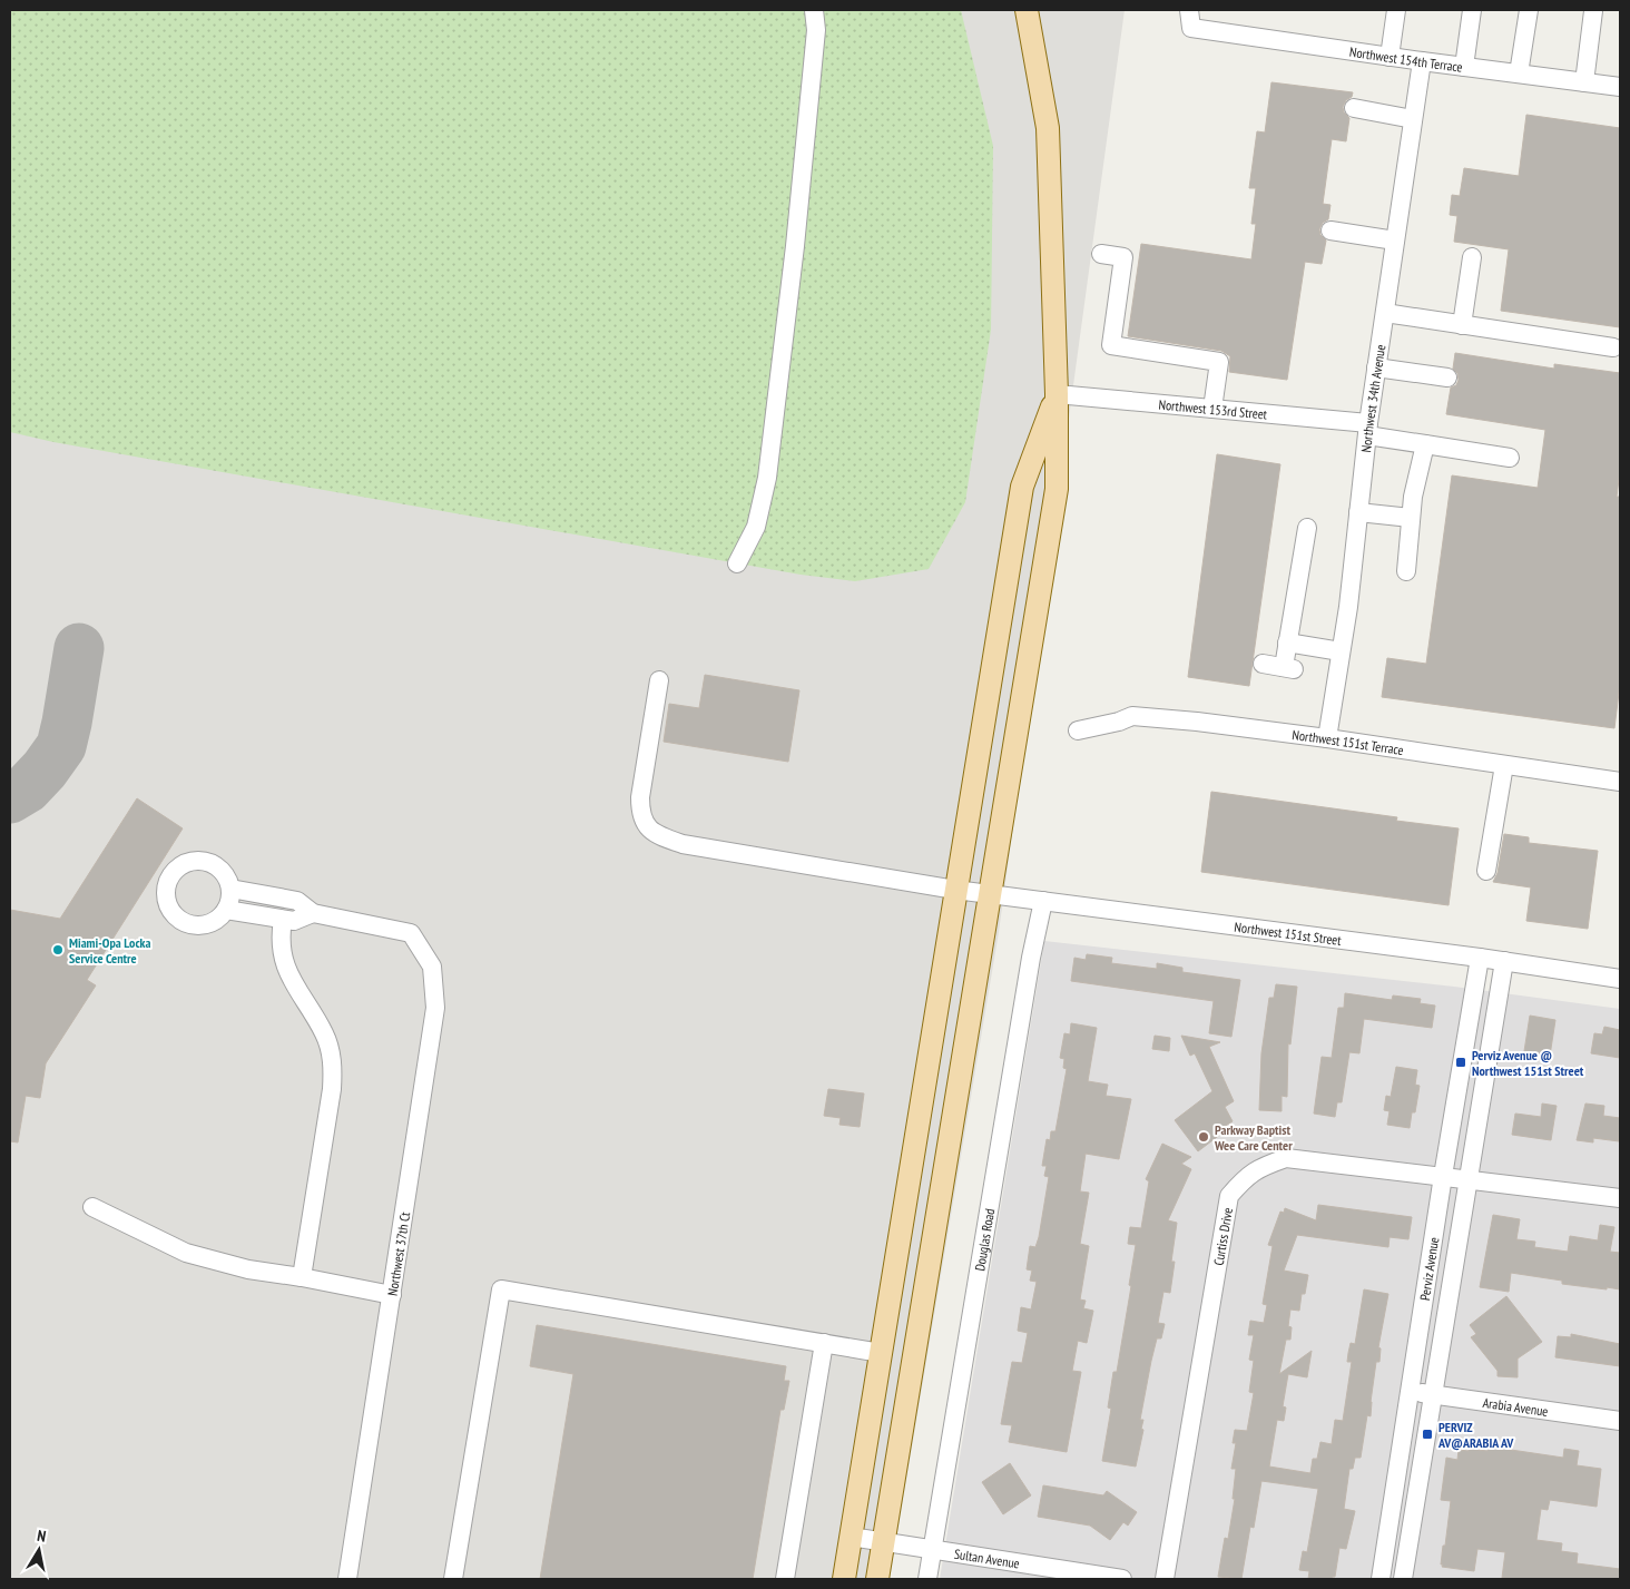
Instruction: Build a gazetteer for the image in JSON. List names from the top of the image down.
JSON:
{
  "streets": {
    "street": [
      "Northwest 154th Terrace",
      "Northwest 34th Avenue",
      "Northwest 153rd Street",
      "Northwest 151st Terrace",
      "Northwest 151st Street",
      "Curtiss Drive",
      "Douglas Road",
      "Northwest 37th Ct",
      "Perviz Avenue",
      "Arabia Avenue",
      "Sultan Avenue"
    ]
  },
  "crossings": [
    ["Northwest 154th Terrace", "Northwest 34th Avenue"],
    ["Northwest 34th Avenue", "Northwest 153rd Street"],
    ["Northwest 34th Avenue", "Northwest 151st Terrace"],
    ["Northwest 151st Street", "Douglas Road"],
    ["Northwest 151st Street", "Perviz Avenue"],
    ["Curtiss Drive", "Perviz Avenue"],
    ["Douglas Road", "Sultan Avenue"],
    ["Perviz Avenue", "Arabia Avenue"]
  ],
  "places": {
    "other": ["Miami-Opa Locka Service Centre", "Parkway Baptist Wee Care Center"],
    "transit": ["Perviz Avenue @ Northwest 151st Street", "PERVIZ AV@ARABIA AV"]
  },
  "north": "top"
}
